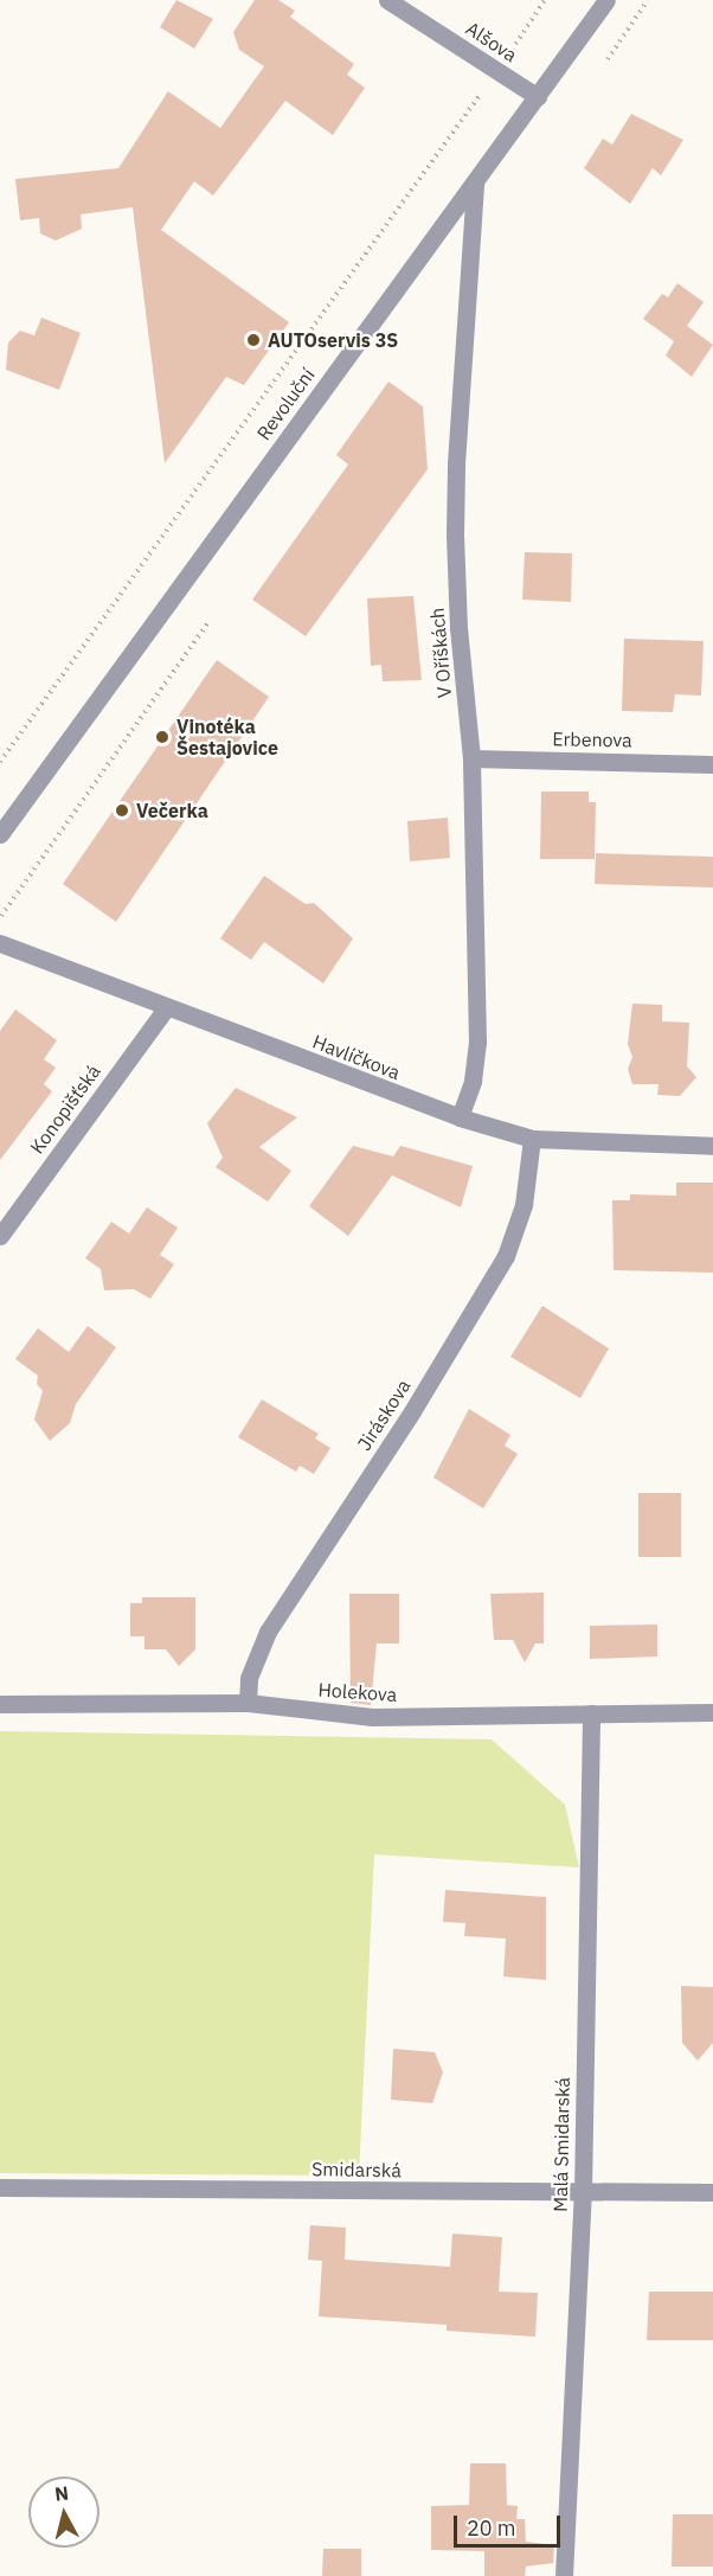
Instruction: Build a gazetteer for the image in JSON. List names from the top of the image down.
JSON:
{
  "streets": {
    "street": [
      "Alšova",
      "Revoluční",
      "V Oříškách",
      "Erbenova",
      "Havlíčkova",
      "Konopišťská",
      "Jiráskova",
      "Holekova",
      "Malá Smidarská",
      "Smidarská"
    ]
  },
  "crossings": [
    ["Alšova", "Revoluční"],
    ["Revoluční", "V Oříškách"],
    ["V Oříškách", "Erbenova"],
    ["V Oříškách", "Havlíčkova"],
    ["Havlíčkova", "Konopišťská"],
    ["Havlíčkova", "Jiráskova"],
    ["Jiráskova", "Holekova"],
    ["Holekova", "Malá Smidarská"],
    ["Malá Smidarská", "Smidarská"]
  ],
  "places": ["AUTOservis 3S", "Vinotéka Šestajovice", "Večerka"],
  "scale_bar": "20 m",
  "north": "top"
}
